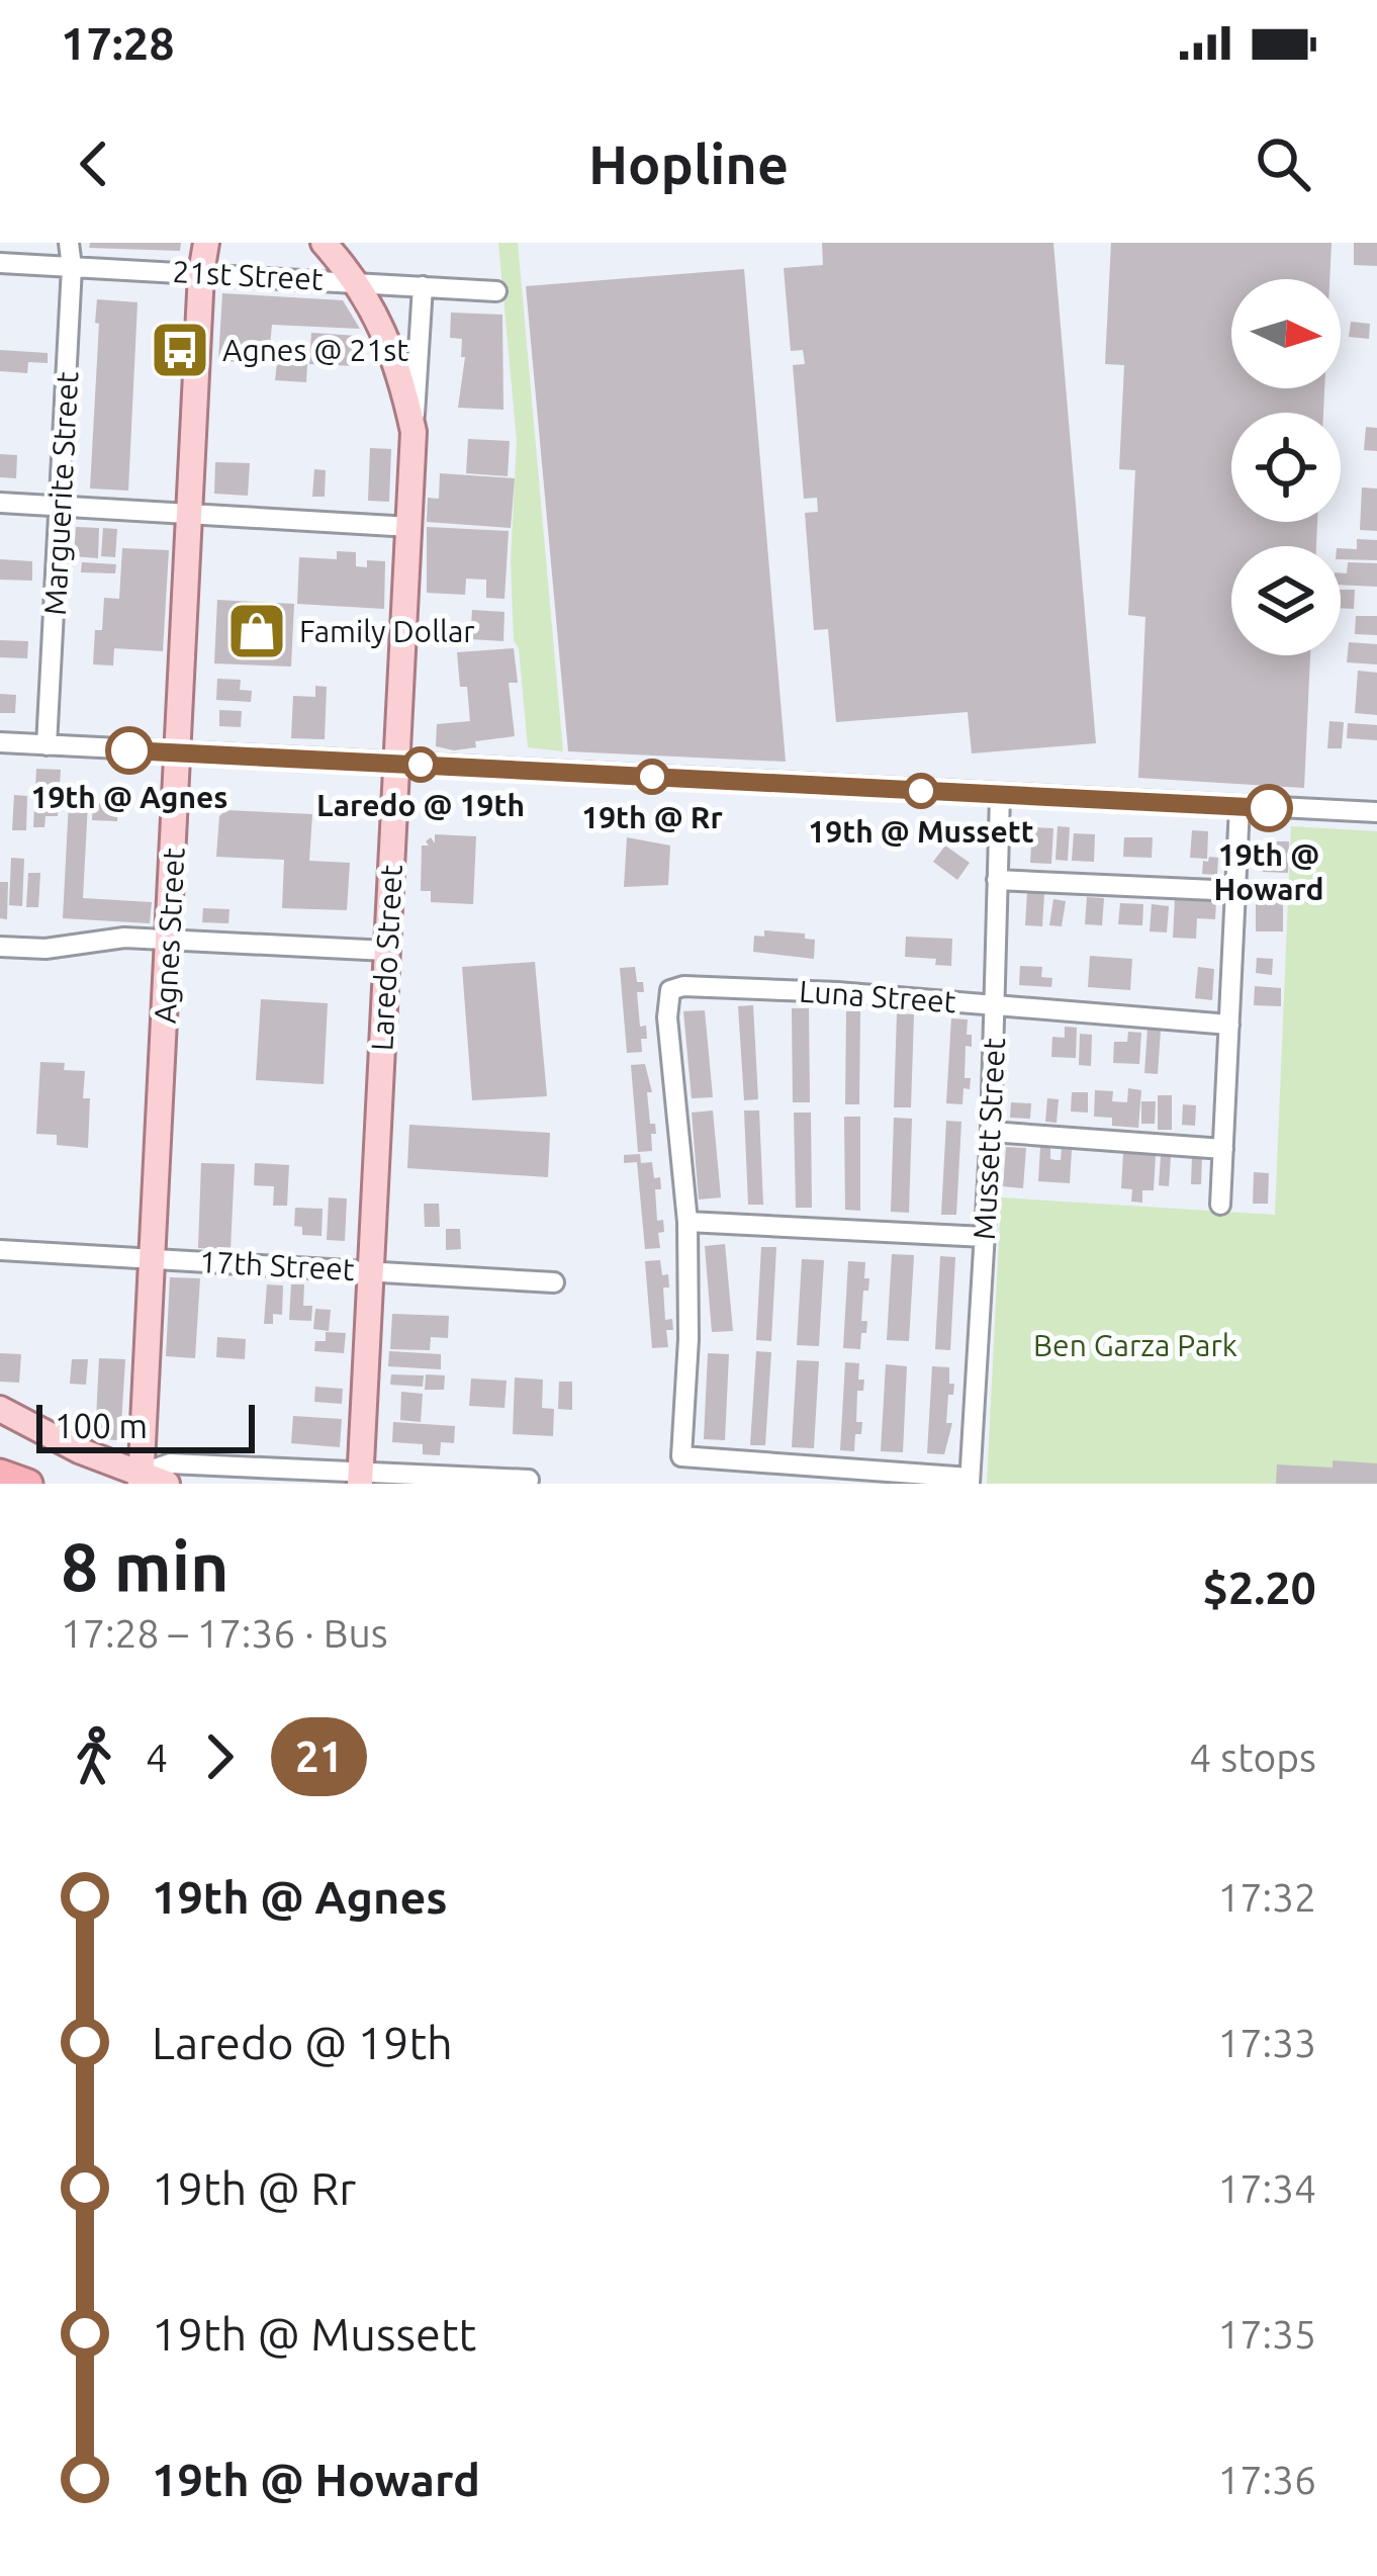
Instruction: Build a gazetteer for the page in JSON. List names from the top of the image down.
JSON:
{
  "streets": {
    "main road": ["Agnes Street", "Laredo Street"],
    "street": [
      "21st Street",
      "Marguerite Street",
      "Luna Street",
      "Mussett Street",
      "17th Street"
    ]
  },
  "crossings": [
    ["21st Street", "Marguerite Street"],
    ["21st Street", "Agnes Street"],
    ["21st Street", "Laredo Street"],
    ["Agnes Street", "17th Street"],
    ["Laredo Street", "17th Street"],
    ["Luna Street", "Mussett Street"]
  ],
  "parks": ["Ben Garza Park"],
  "places": {
    "bus stop": ["Agnes @ 21st"],
    "shop": ["Family Dollar"],
    "other": [
      "19th @ Agnes",
      "Laredo @ 19th",
      "19th @ Rr",
      "19th @ Mussett",
      "19th @ Howard"
    ]
  },
  "lines": ["bus line 21"],
  "scale_bar": "100 m",
  "north": "right",
  "page": {
    "status": "17:28",
    "header": "Hopline",
    "scale": "100 m",
    "heading": ["8 min", "17:28 – 17:36 · Bus", "$2.20"],
    "legs": ["4", "21", "4 stops"],
    "list": [
      {
        "name": "19th @ Agnes",
        "value": "17:32"
      },
      {
        "name": "Laredo @ 19th",
        "value": "17:33"
      },
      {
        "name": "19th @ Rr",
        "value": "17:34"
      },
      {
        "name": "19th @ Mussett",
        "value": "17:35"
      },
      {
        "name": "19th @ Howard",
        "value": "17:36"
      }
    ]
  }
}
